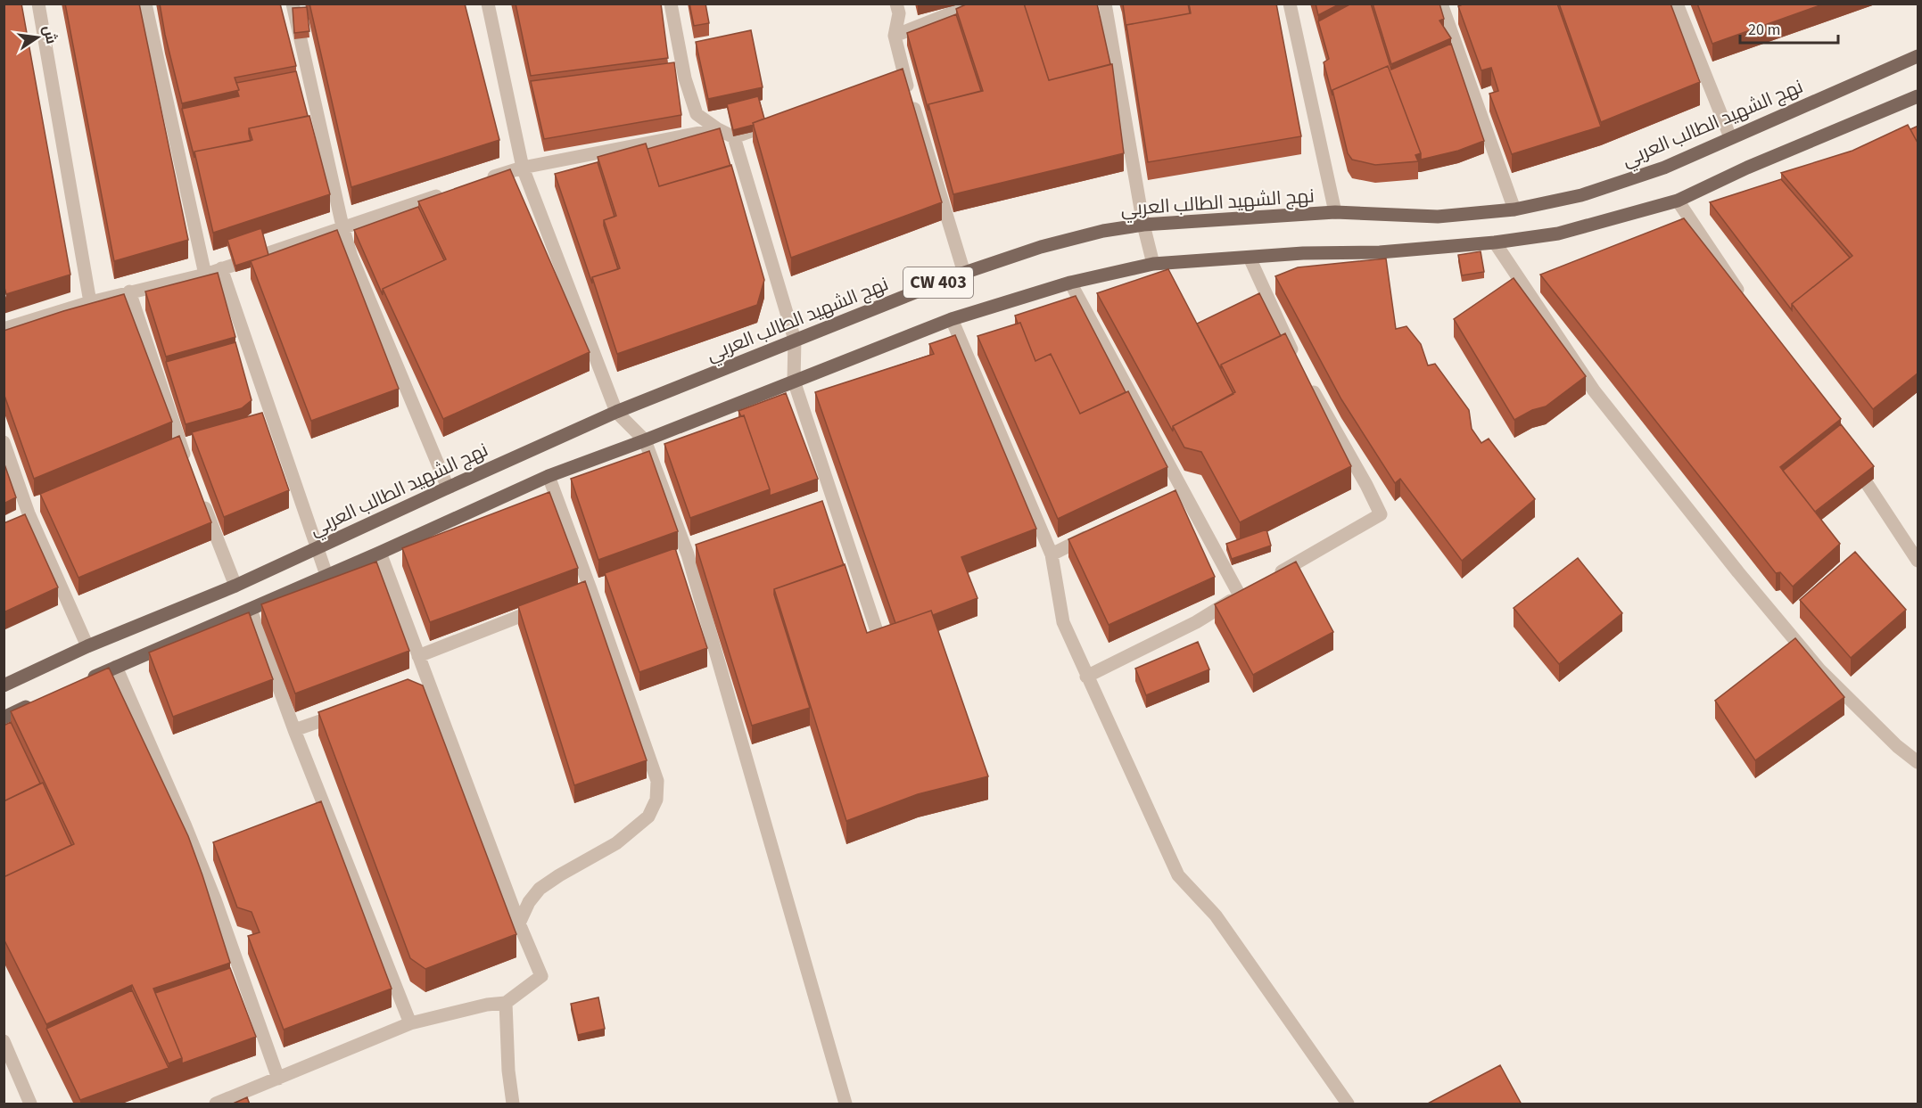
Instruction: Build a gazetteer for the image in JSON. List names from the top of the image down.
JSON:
{
  "streets": {
    "main road": ["نهج الشهيد الطالب العربي", "CW 403"]
  },
  "scale_bar": "20 m",
  "north": "right"
}
